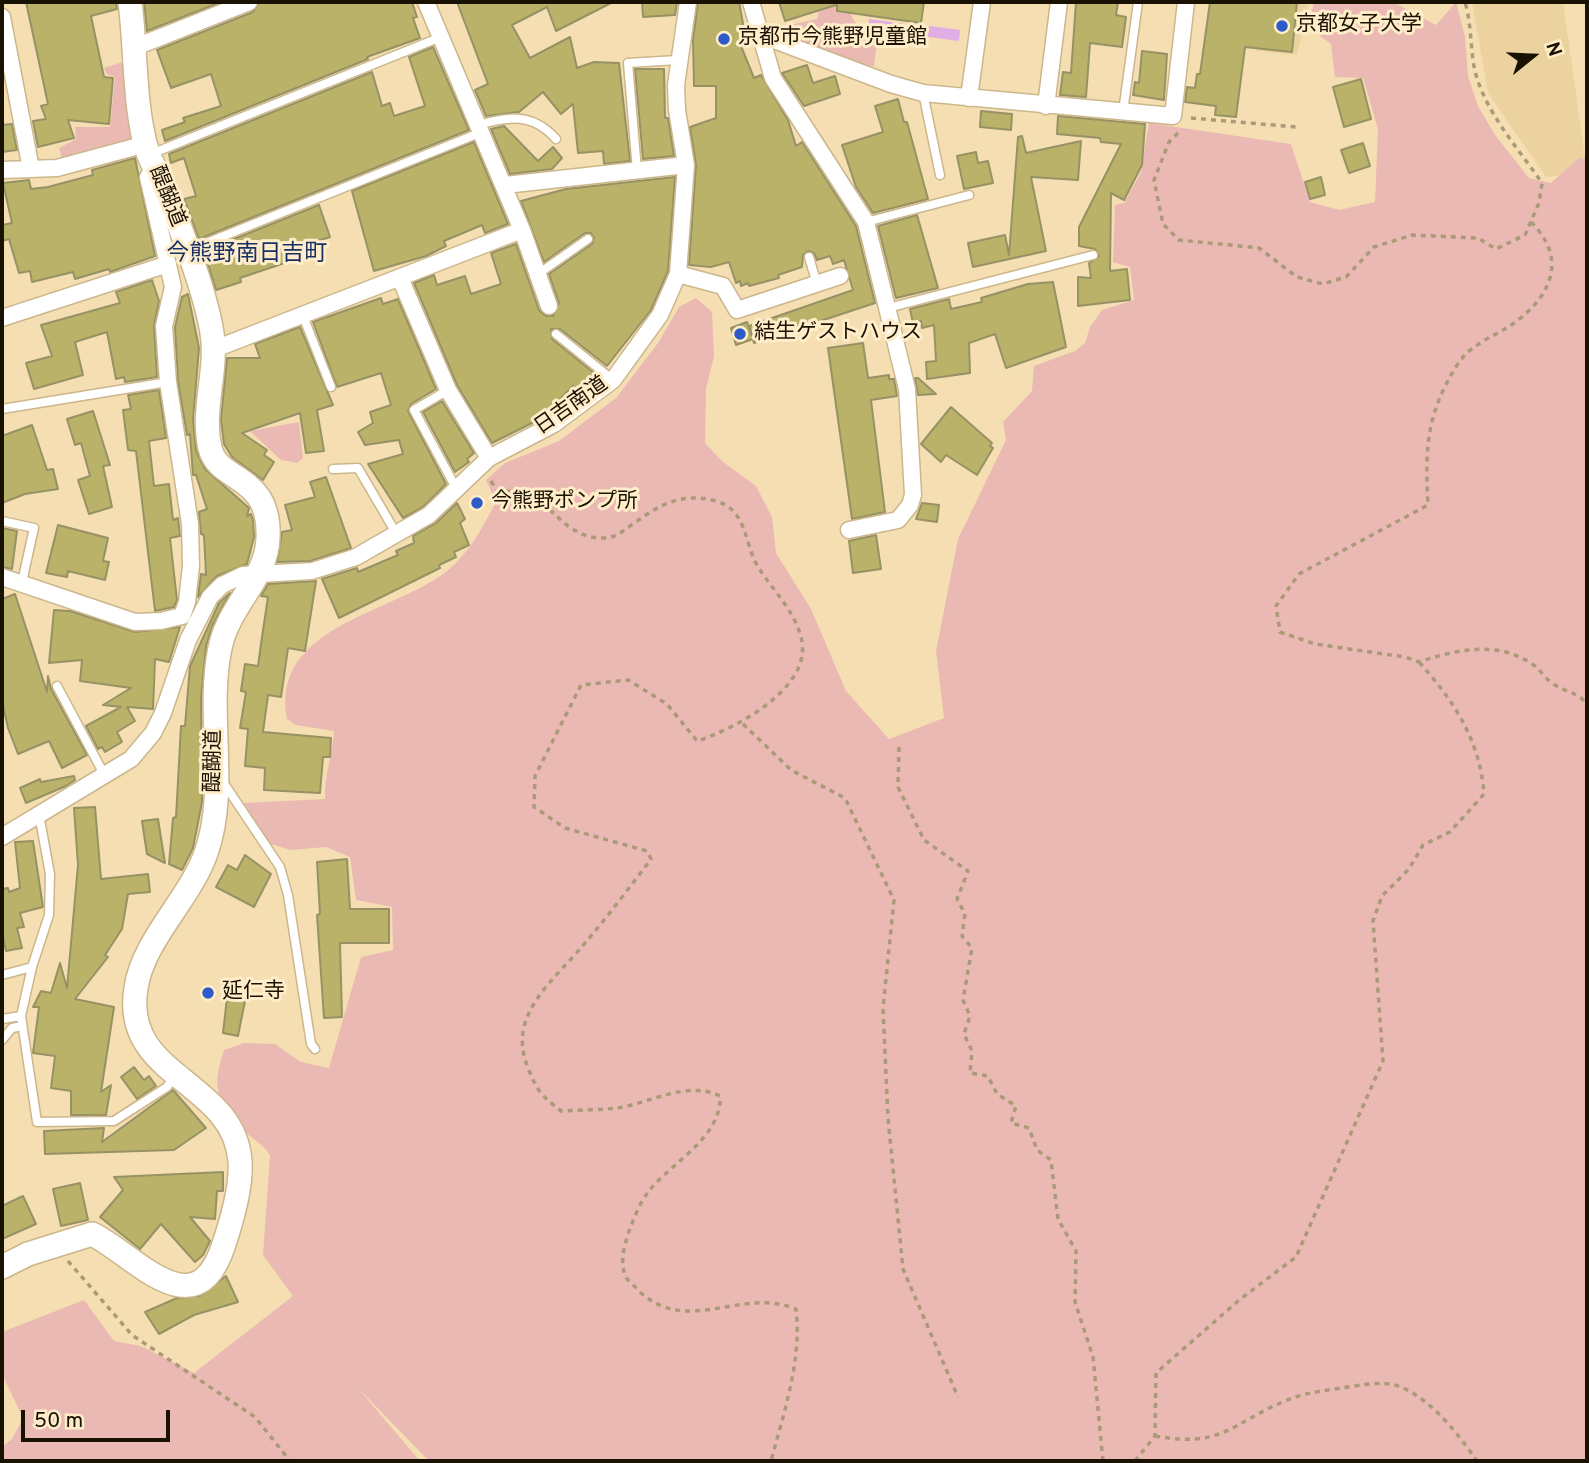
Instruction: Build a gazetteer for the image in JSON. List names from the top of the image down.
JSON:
{
  "streets": {
    "main road": ["醍醐道"],
    "street": ["日吉南道"]
  },
  "crossings": [
    ["醍醐道", "日吉南道"]
  ],
  "districts": ["今熊野南日吉町"],
  "places": [
    "京都女子大学",
    "京都市今熊野児童館",
    "結生ゲストハウス",
    "今熊野ポンプ所",
    "延仁寺"
  ],
  "scale_bar": "50 m",
  "north": "right"
}
